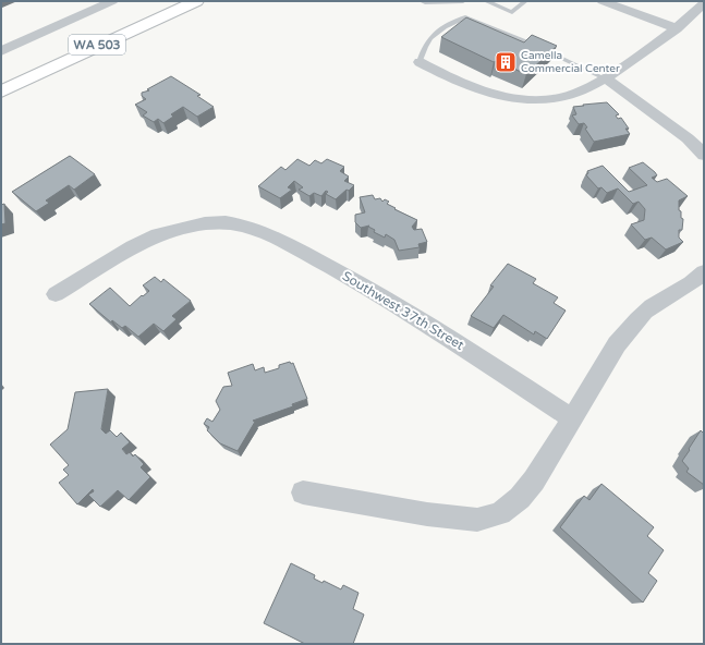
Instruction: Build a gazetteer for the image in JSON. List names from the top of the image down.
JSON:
{
  "streets": {
    "highway": ["WA 503"],
    "street": ["Southwest 37th Street"]
  },
  "places": {
    "building": ["Camella Commercial Center"]
  }
}
